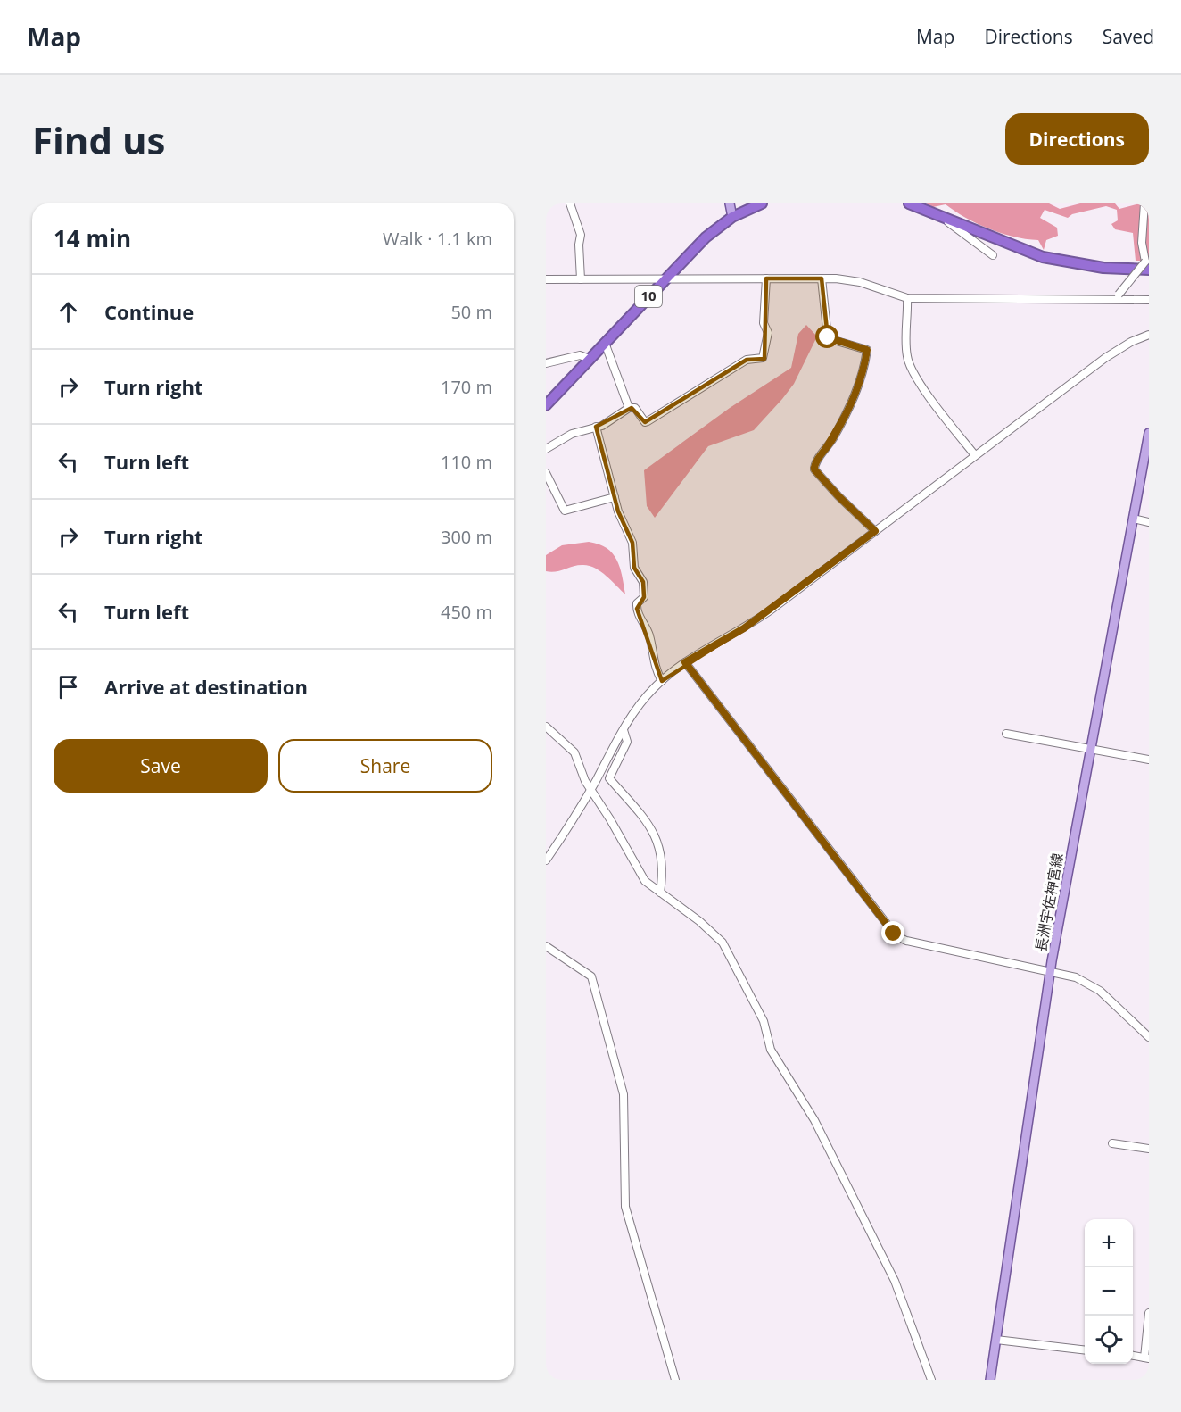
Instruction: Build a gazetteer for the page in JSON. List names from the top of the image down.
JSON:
{
  "streets": {
    "highway": ["10"],
    "main road": ["長洲宇佐神宮線"]
  },
  "page": {
    "header": "Map",
    "nav": ["Map", "Directions", "Saved"],
    "buttons": [
      "Directions",
      ["Save", "Share"]
    ],
    "title": "Find us",
    "heading": ["14 min", "Walk · 1.1 km"],
    "list": [
      ["Continue", "50 m"],
      ["Turn right", "170 m"],
      ["Turn left", "110 m"],
      ["Turn right", "300 m"],
      ["Turn left", "450 m"],
      "Arrive at destination"
    ],
    "map_buttons": ["+", "−"]
  }
}
